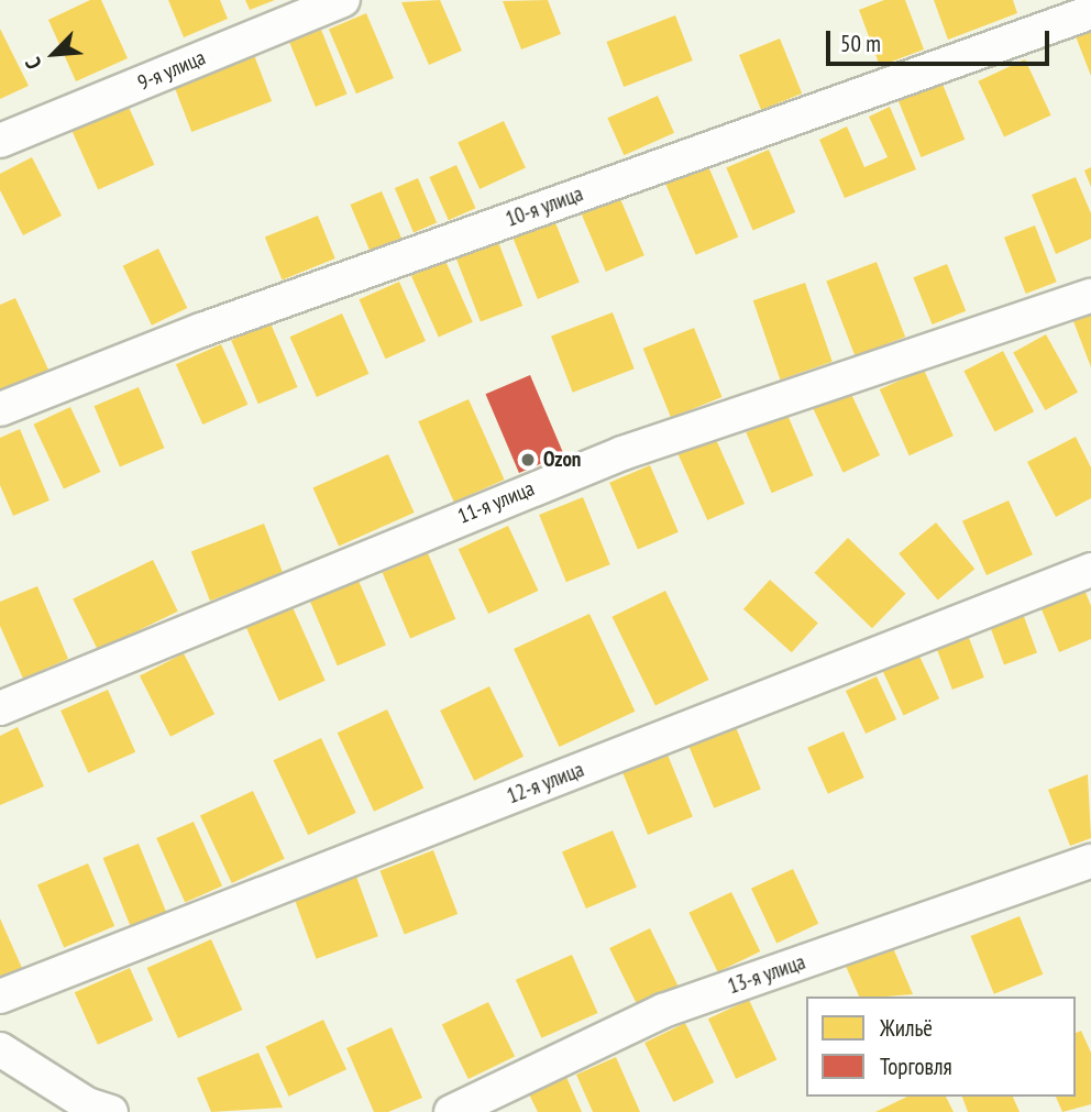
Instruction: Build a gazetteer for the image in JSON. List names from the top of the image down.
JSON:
{
  "streets": {
    "street": [
      "9-я улица",
      "10-я улица",
      "11-я улица",
      "12-я улица",
      "13-я улица"
    ]
  },
  "places": ["Ozon"],
  "legend": ["Жильё", "Торговля"],
  "scale_bar": "50 m",
  "north": "bottom left"
}
